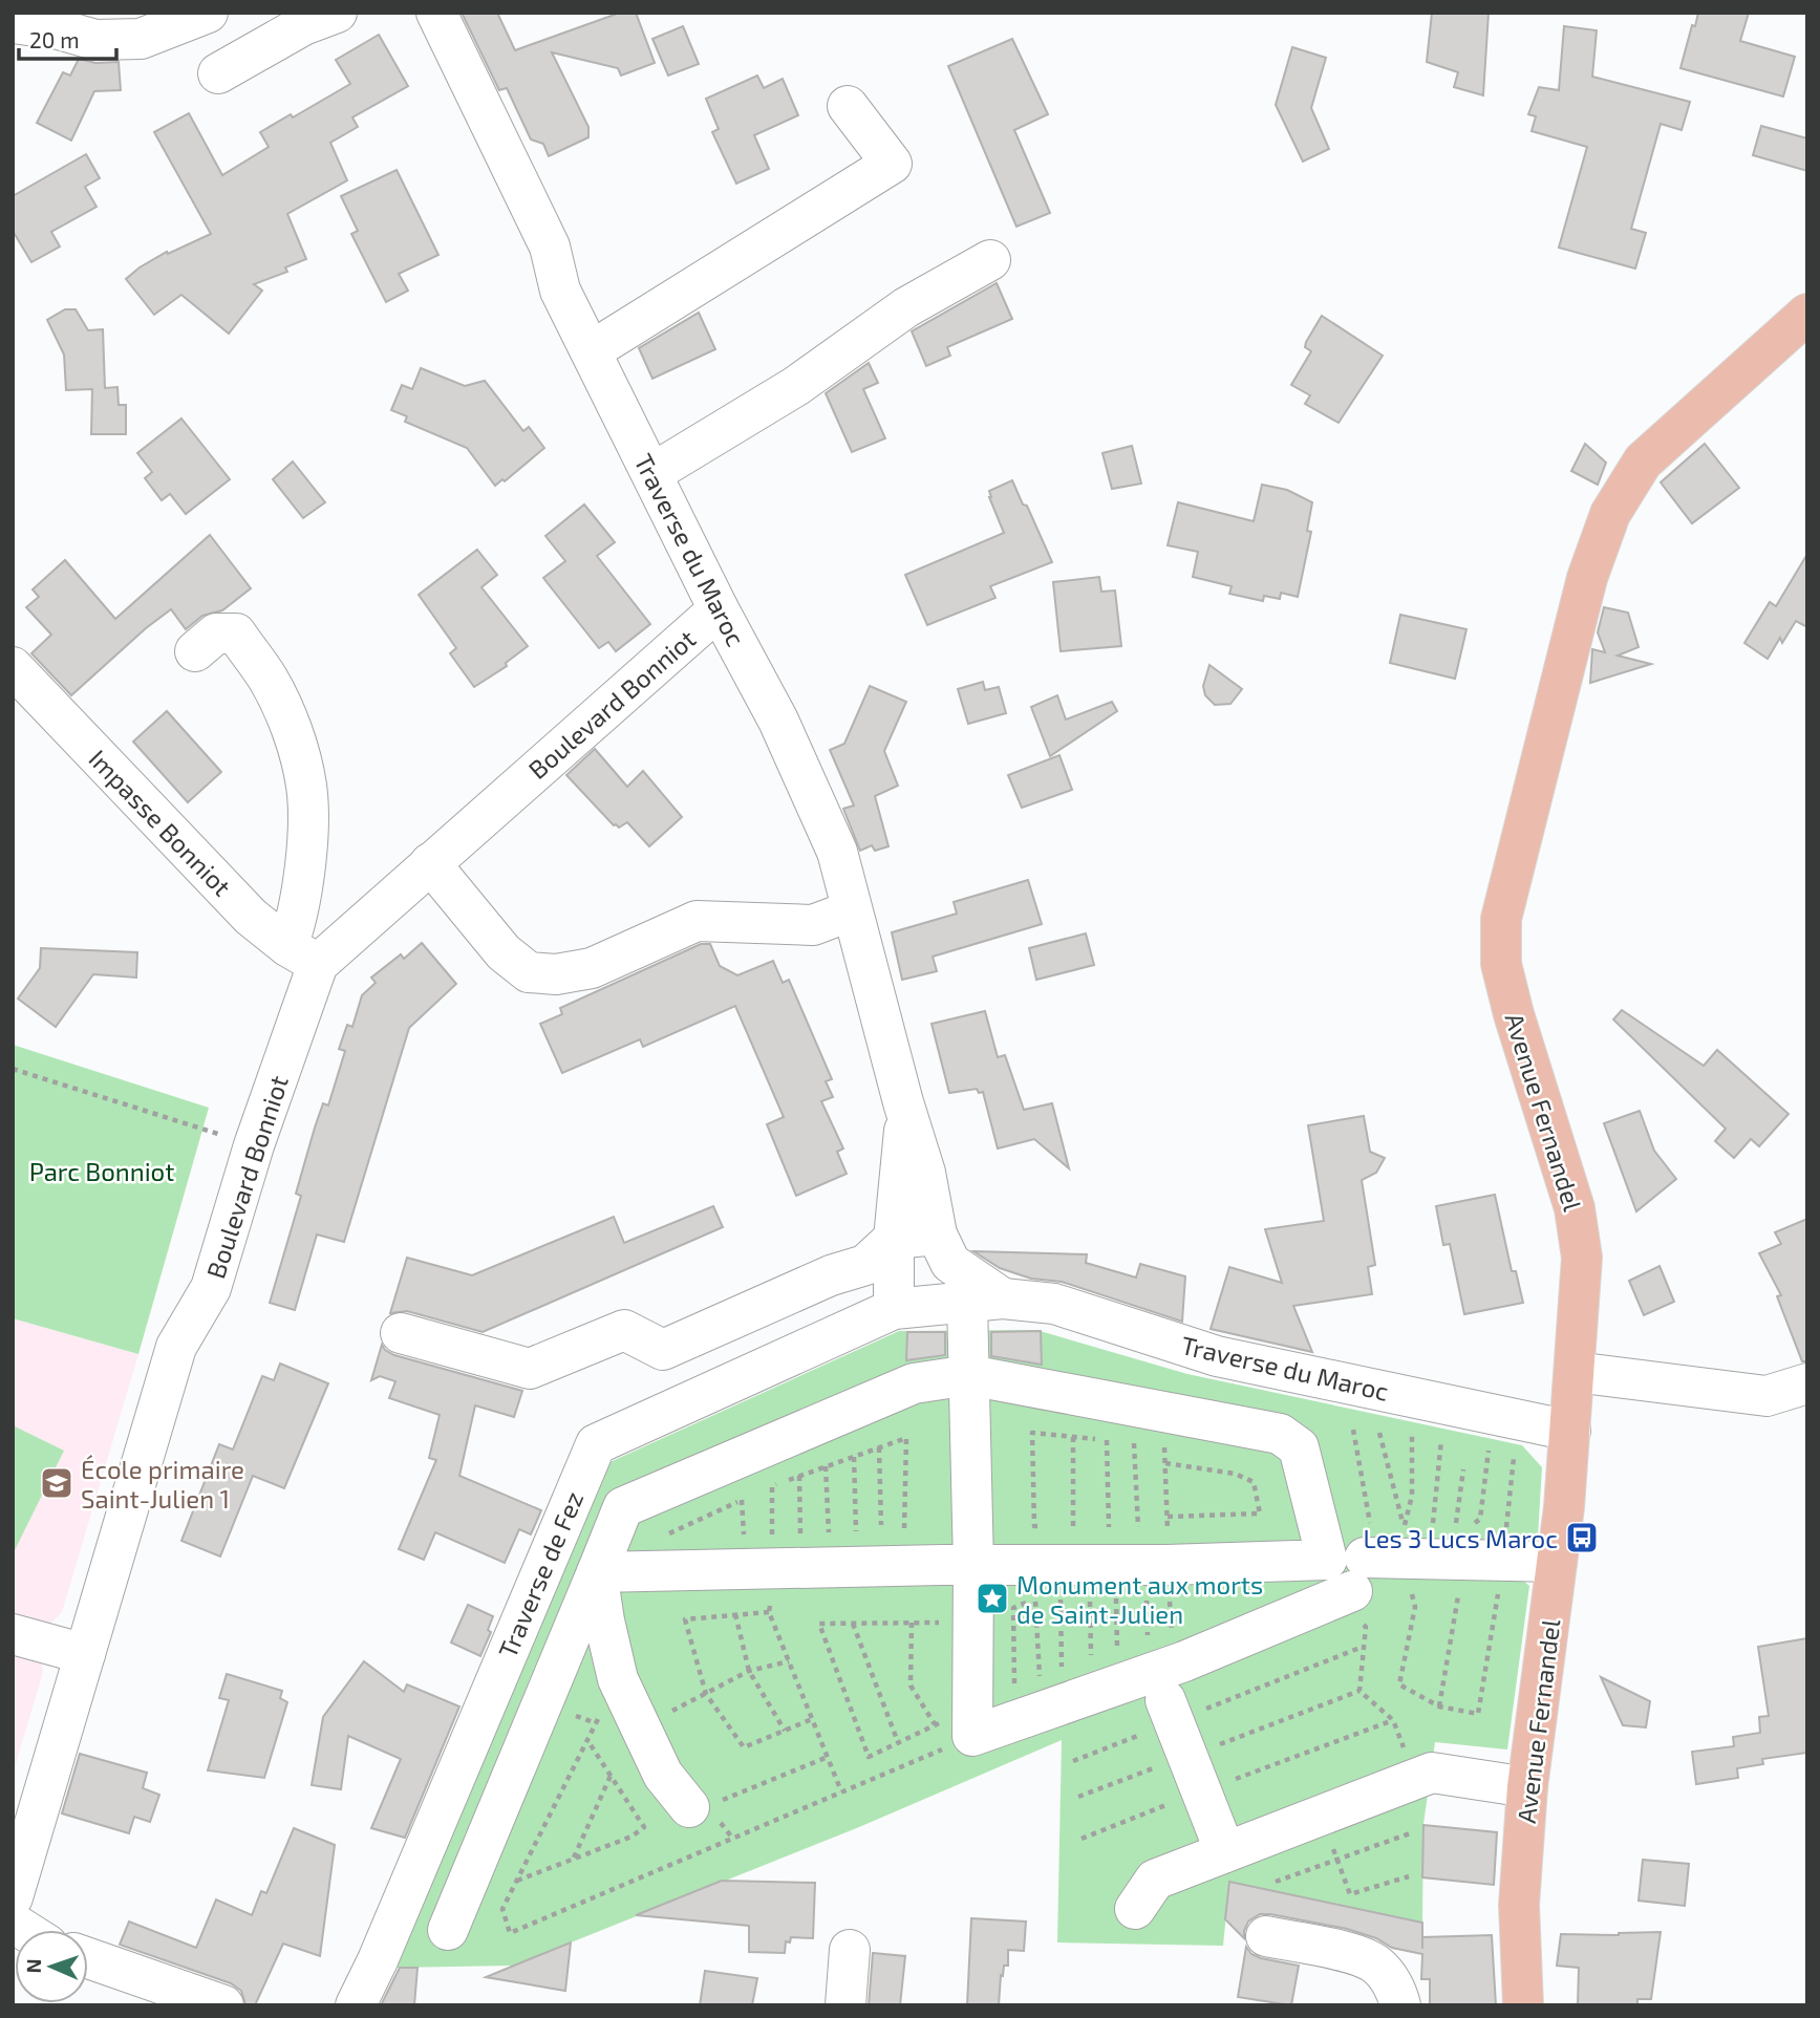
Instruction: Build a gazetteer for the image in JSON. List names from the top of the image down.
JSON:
{
  "streets": {
    "main road": ["Avenue Fernandel"],
    "street": [
      "Traverse du Maroc",
      "Boulevard Bonniot",
      "Impasse Bonniot",
      "Traverse de Fez"
    ]
  },
  "crossings": [
    ["Traverse du Maroc", "Boulevard Bonniot"],
    ["Traverse du Maroc", "Avenue Fernandel"],
    ["Traverse du Maroc", "Traverse de Fez"],
    ["Boulevard Bonniot", "Impasse Bonniot"]
  ],
  "parks": ["Parc Bonniot"],
  "places": {
    "school or university": ["École primaire Saint-Julien 1"],
    "bus stop": ["Les 3 Lucs Maroc"],
    "place": ["Monument aux morts de Saint-Julien"]
  },
  "scale_bar": "20 m",
  "north": "left"
}
